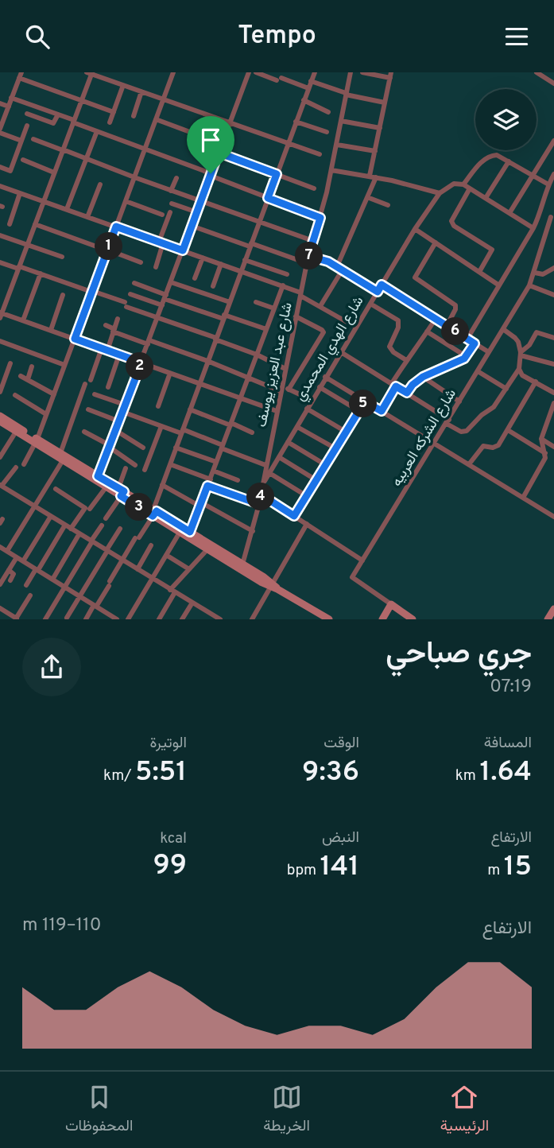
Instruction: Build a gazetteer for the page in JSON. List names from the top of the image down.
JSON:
{
  "streets": {
    "street": ["شارع الهدي المحمدي", "شارع عبد العزيز يوسف", "شارع الشركه العربيه"]
  },
  "crossings": [
    ["شارع الهدي المحمدي", "شارع عبد العزيز يوسف"]
  ],
  "page": {
    "header": "Tempo",
    "pins": [
      "1",
      "7",
      "6",
      "2",
      "5",
      "4",
      "3"
    ],
    "heading": ["جري صباحي", "07:19"],
    "stats": [
      ["المسافة", "1.64 km"],
      ["الوقت", "9:36"],
      ["الوتيرة", "5:51 /km"],
      ["الارتفاع", "15 m"],
      ["النبض", "141 bpm"],
      ["kcal", "99"]
    ],
    "chart": ["الارتفاع", "110–119 m"],
    "tabs": ["الرئيسية", "الخريطة", "المحفوظات"]
  }
}
